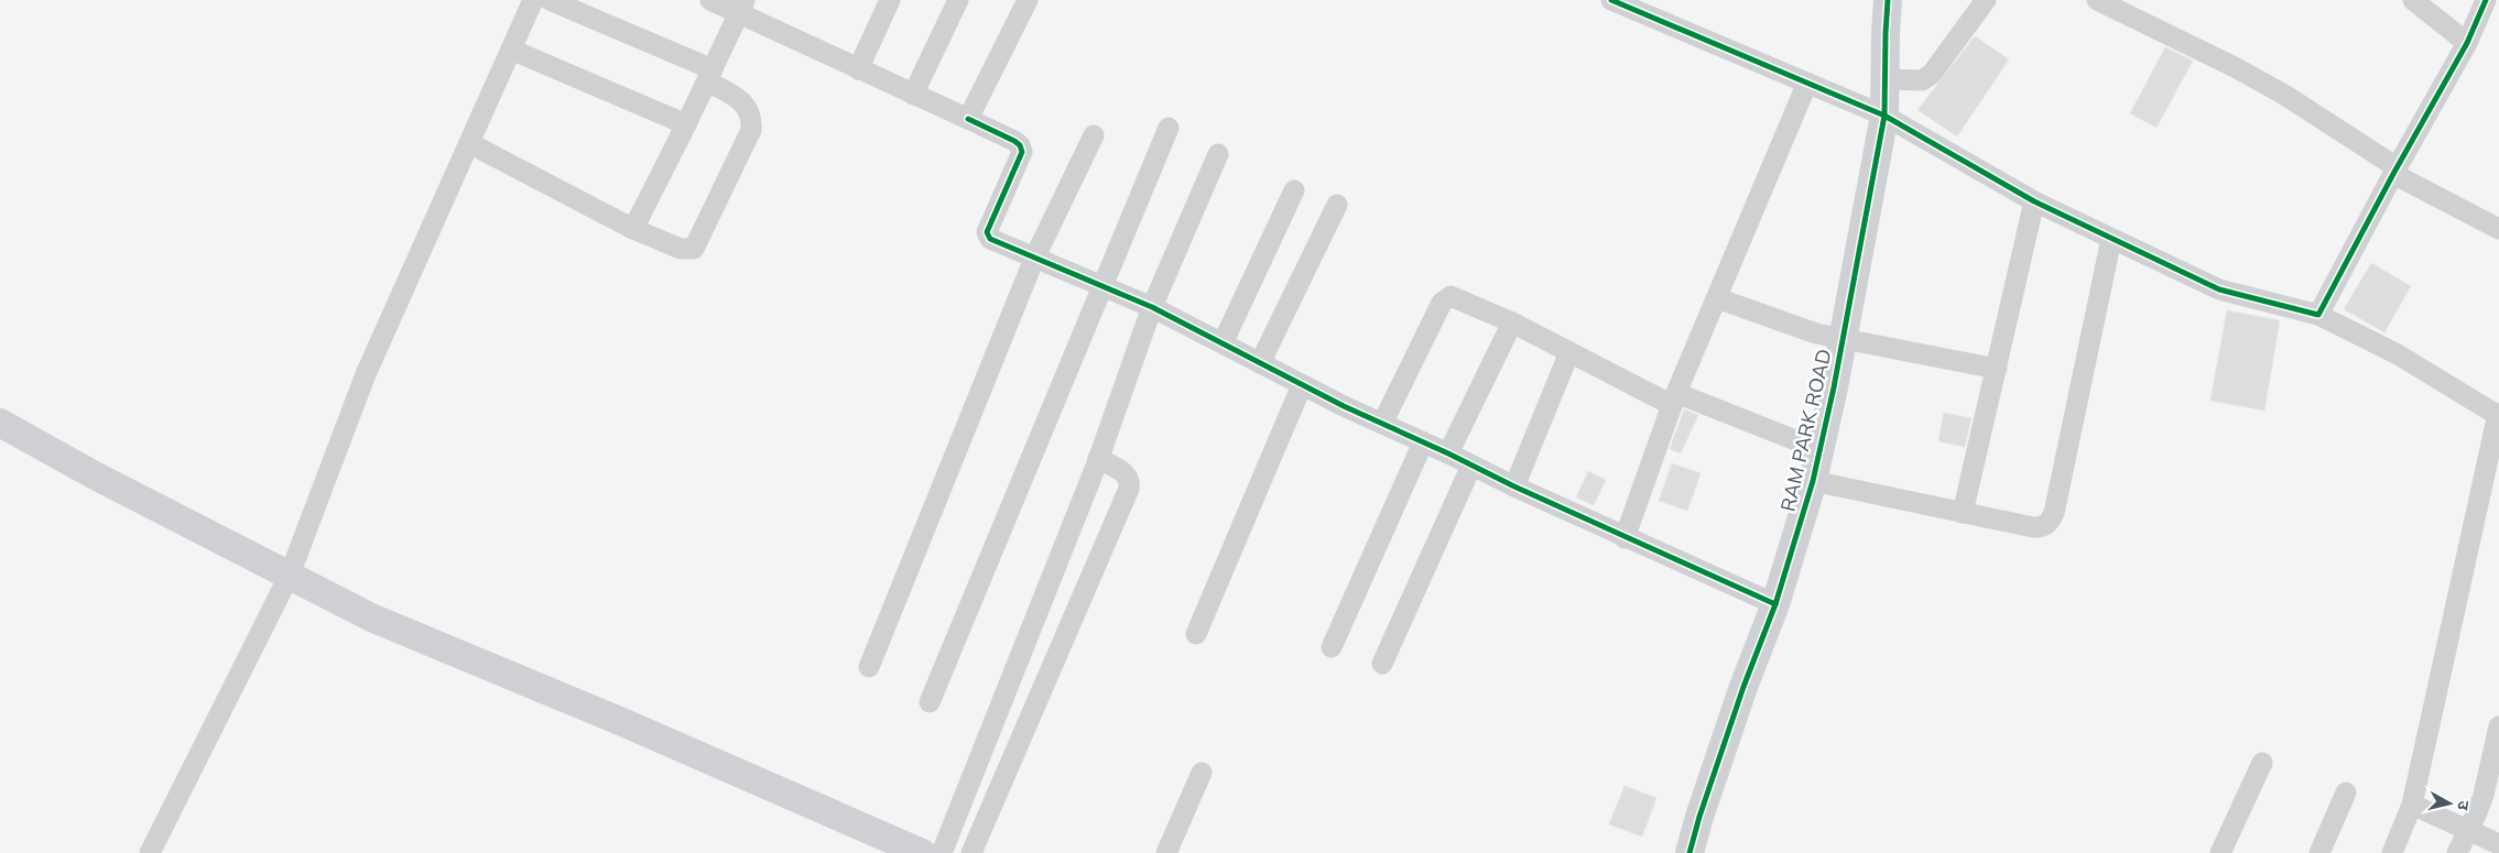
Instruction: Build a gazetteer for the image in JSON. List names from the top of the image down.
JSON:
{
  "streets": {
    "street": ["RAM PARK ROAD"]
  },
  "north": "right"
}
